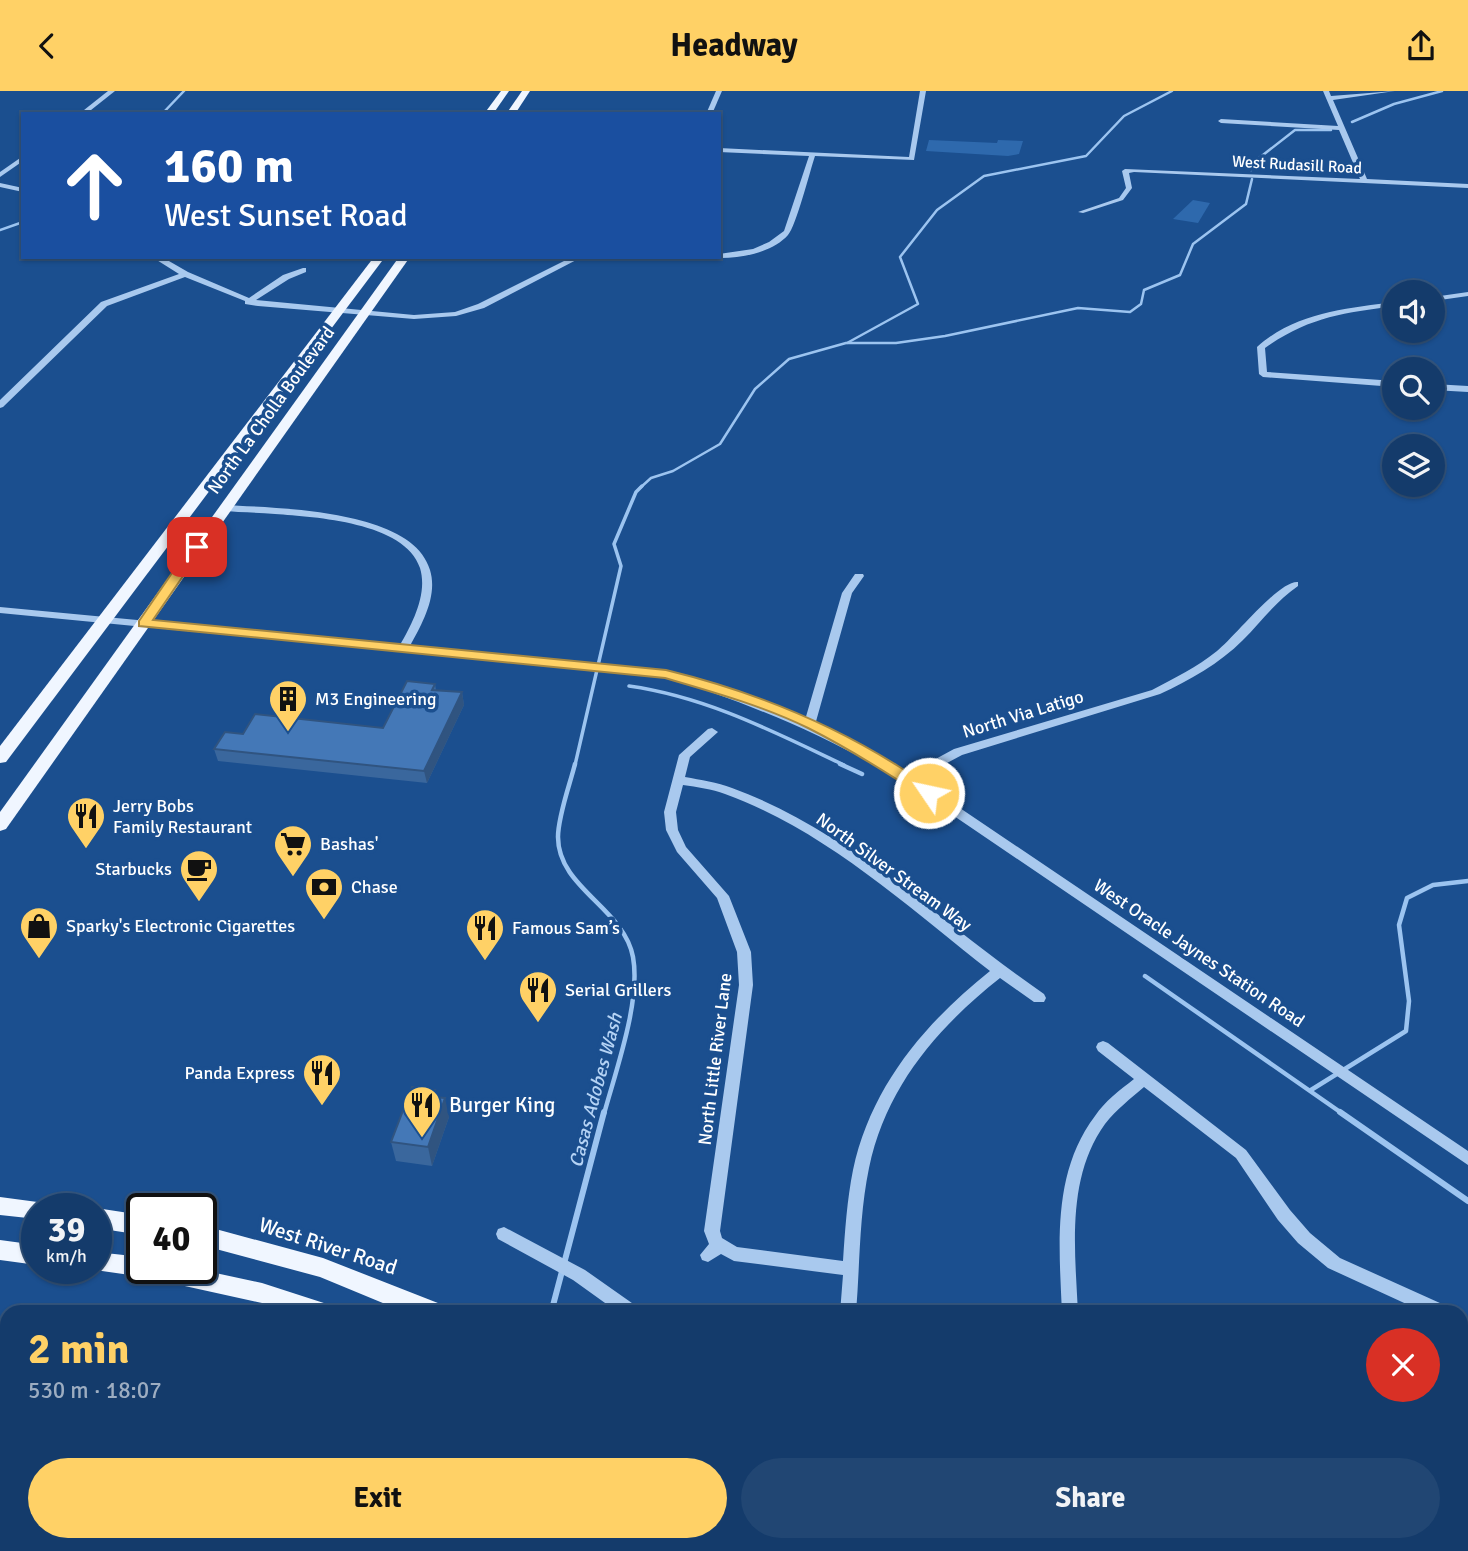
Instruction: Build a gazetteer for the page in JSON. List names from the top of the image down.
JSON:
{
  "streets": {
    "main road": ["North La Cholla Boulevard", "West River Road"],
    "street": [
      "West Rudasill Road",
      "North Via Latigo",
      "North Silver Stream Way",
      "West Oracle Jaynes Station Road",
      "North Little River Lane"
    ]
  },
  "crossings": [
    ["North Via Latigo", "West Oracle Jaynes Station Road"],
    ["North Silver Stream Way", "North Little River Lane"]
  ],
  "water": ["Casas Adobes Wash"],
  "places": {
    "building": ["M3 Engineering"],
    "restaurant": [
      "Jerry Bobs Family Restaurant",
      "Famous Sam’s",
      "Serial Grillers",
      "Panda Express",
      "Burger King"
    ],
    "supermarket": ["Bashas'"],
    "cafe": ["Starbucks"],
    "bank": ["Chase"],
    "shop": ["Sparky's Electronic Cigarettes"]
  },
  "page": {
    "header": "Headway",
    "turn": ["160 m", "West Sunset Road"],
    "speed": "39 km/h",
    "limit": "40",
    "heading": ["2 min", "530 m · 18:07"],
    "buttons": ["Exit", "Share"]
  }
}
